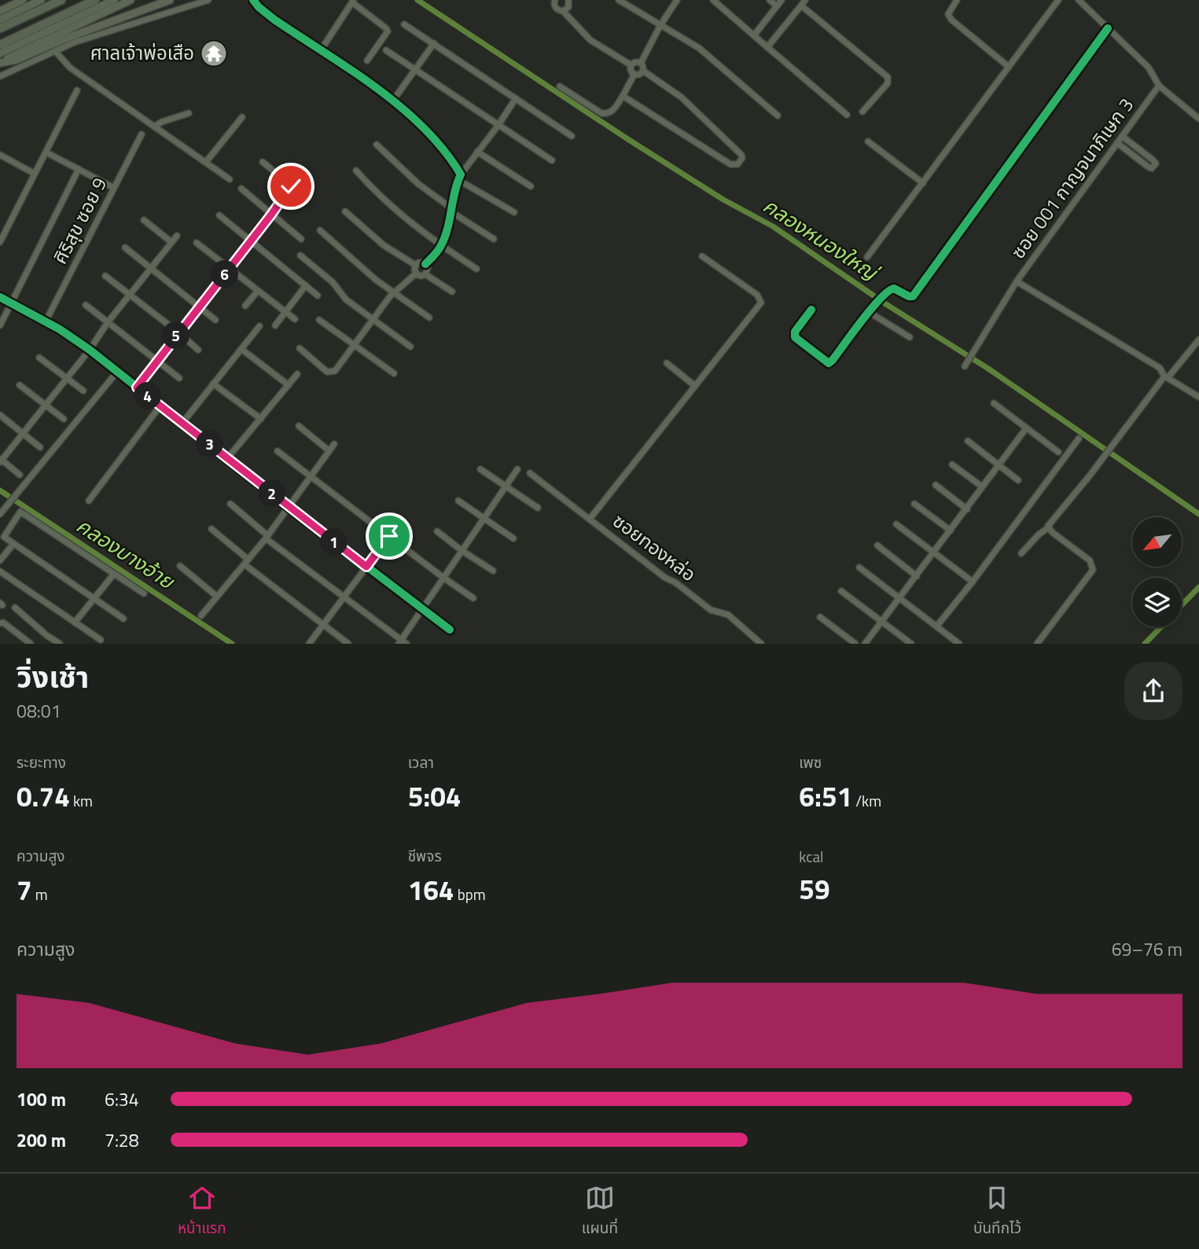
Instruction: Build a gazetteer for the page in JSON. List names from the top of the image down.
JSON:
{
  "streets": {
    "street": ["ซอย 001 กาญจนาภิเษก 3", "ศิริสุข ซอย 9", "ซอยทองหล่อ"]
  },
  "water": ["คลองหนองใหญ่", "คลองบางอ้าย"],
  "places": {
    "temple": ["ศาลเจ้าพ่อเสือ"]
  },
  "north": "bottom left",
  "page": {
    "pins": [
      "6",
      "5",
      "4",
      "3",
      "2",
      "1"
    ],
    "heading": ["วิ่งเช้า", "08:01"],
    "stats": [
      ["ระยะทาง", "0.74 km"],
      ["เวลา", "5:04"],
      ["เพซ", "6:51 /km"],
      ["ความสูง", "7 m"],
      ["ชีพจร", "164 bpm"],
      ["kcal", "59"]
    ],
    "chart": ["ความสูง", "69–76 m"],
    "list": [
      {
        "name": "100 m",
        "note": "6:34"
      },
      {
        "name": "200 m",
        "note": "7:28"
      }
    ],
    "tabs": ["หน้าแรก", "แผนที่", "บันทึกไว้"]
  }
}
